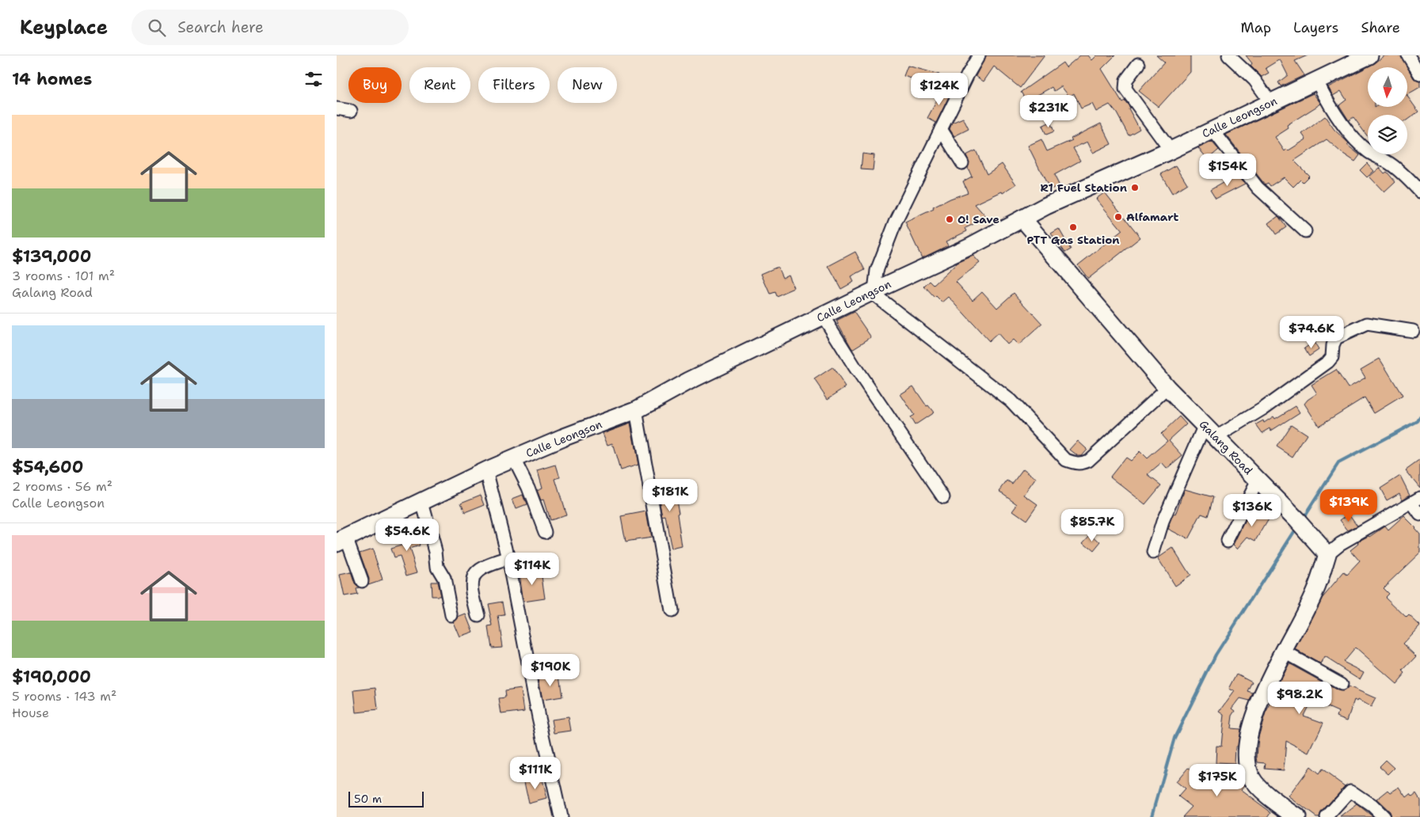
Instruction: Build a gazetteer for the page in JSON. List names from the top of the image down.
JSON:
{
  "streets": {
    "main road": ["Calle Leongson", "Galang Road"]
  },
  "crossings": [
    ["Calle Leongson", "Galang Road"]
  ],
  "places": [
    "R1 Fuel Station",
    "Alfamart",
    "O! Save",
    "PTT Gas Station"
  ],
  "scale_bar": "50 m",
  "north": "bottom",
  "page": {
    "header": "Keyplace",
    "search": "Search here",
    "nav": ["Map", "Layers", "Share"],
    "heading": "14 homes",
    "chip": [
      "Buy",
      "Rent",
      "Filters",
      "New"
    ],
    "price": [
      "$124K",
      "$231K",
      "$154K",
      "$74.6K",
      "$181K",
      "$139K",
      "$136K",
      "$85.7K",
      "$54.6K",
      "$114K",
      "$190K",
      "$98.2K",
      "$111K",
      "$175K"
    ],
    "list": [
      {
        "name": "$139,000",
        "note": "3 rooms · 101 m² · Galang Road"
      },
      {
        "name": "$54,600",
        "note": "2 rooms · 56 m² · Calle Leongson"
      },
      {
        "name": "$190,000",
        "note": "5 rooms · 143 m² · House"
      }
    ],
    "scale": "50 m"
  }
}
